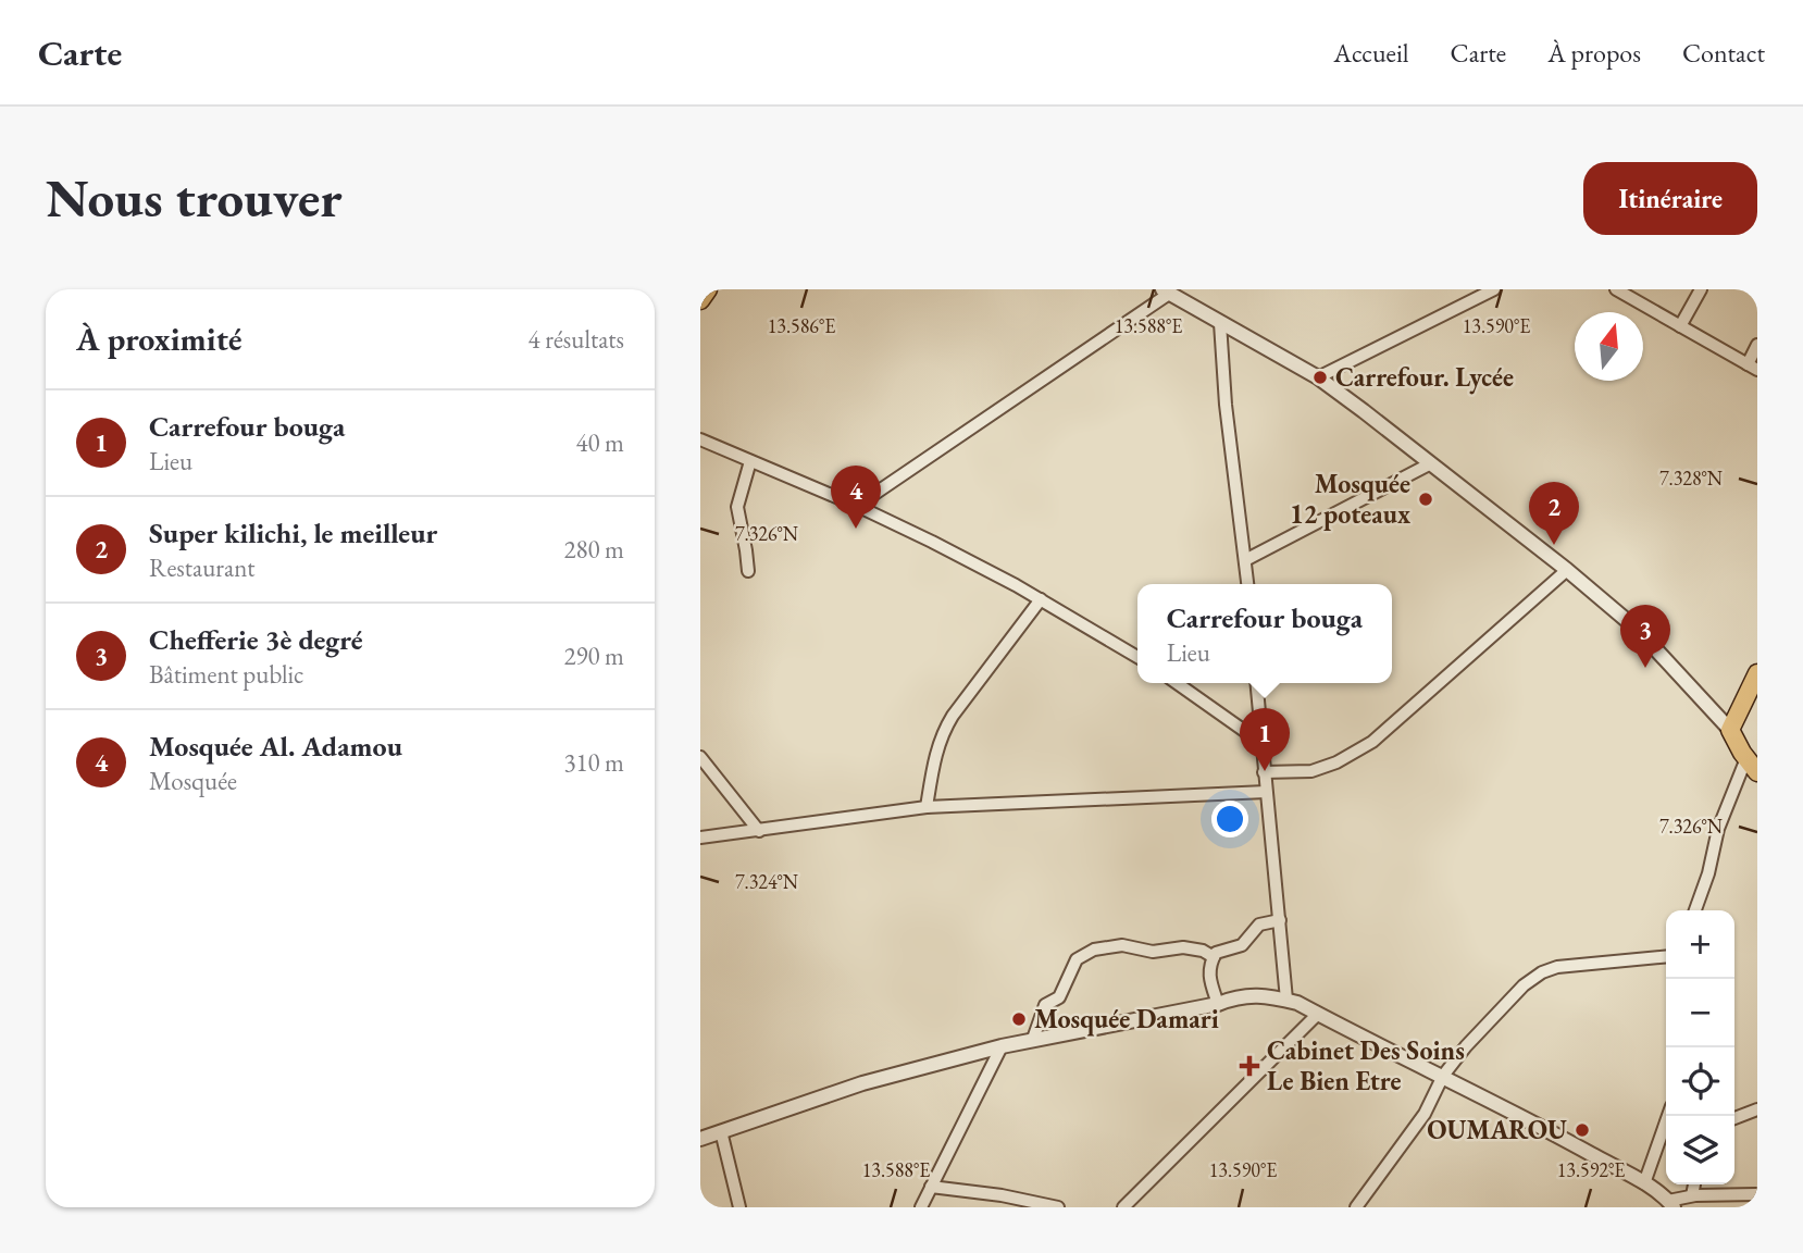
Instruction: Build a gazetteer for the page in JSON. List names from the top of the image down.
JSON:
{
  "places": {
    "other": [
      "Carrefour. Lycée",
      "Mosquée 12 poteaux",
      "Mosquée Damari",
      "OUMAROU"
    ],
    "health": ["Cabinet Des Soins Le Bien Etre"]
  },
  "north": "top",
  "page": {
    "header": "Carte",
    "nav": [
      "Accueil",
      "Carte",
      "À propos",
      "Contact"
    ],
    "buttons": "Itinéraire",
    "title": "Nous trouver",
    "heading": ["À proximité", "4 résultats"],
    "list": [
      {
        "mark": "1",
        "name": "Carrefour bouga",
        "note": "Lieu",
        "value": "40 m"
      },
      {
        "mark": "2",
        "name": "Super kilichi, le meilleur",
        "note": "Restaurant",
        "value": "280 m"
      },
      {
        "mark": "3",
        "name": "Chefferie 3è degré",
        "note": "Bâtiment public",
        "value": "290 m"
      },
      {
        "mark": "4",
        "name": "Mosquée Al. Adamou",
        "note": "Mosquée",
        "value": "310 m"
      }
    ],
    "pins": [
      "4",
      "2",
      "3",
      "1"
    ],
    "popup": ["Carrefour bouga", "Lieu"],
    "map_buttons": ["+", "−"]
  },
  "coordinates": [
    "13.586°E",
    "13.588°E",
    "13.590°E",
    "7.328°N",
    "7.326°N",
    "7.324°N",
    "13.592°E"
  ]
}
